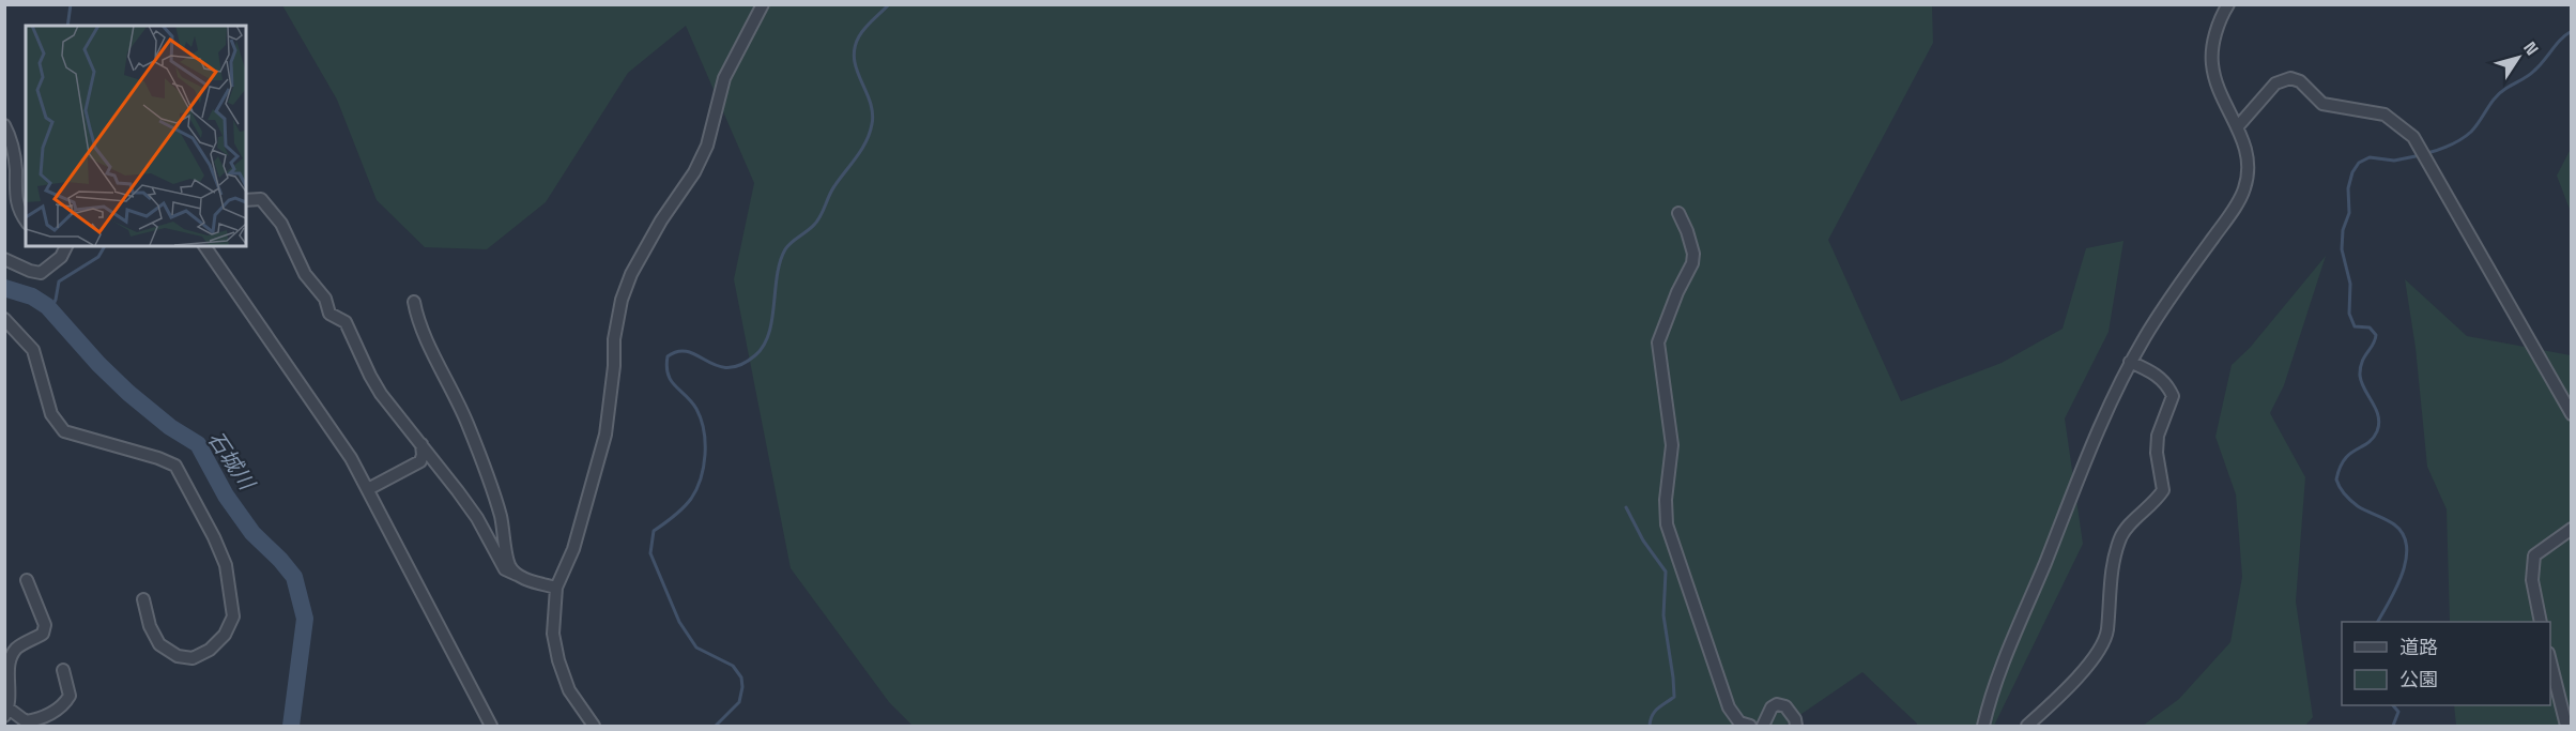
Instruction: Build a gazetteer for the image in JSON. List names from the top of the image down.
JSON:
{
  "water": ["石城川"],
  "legend": ["道路", "公園"],
  "north": "top right"
}
